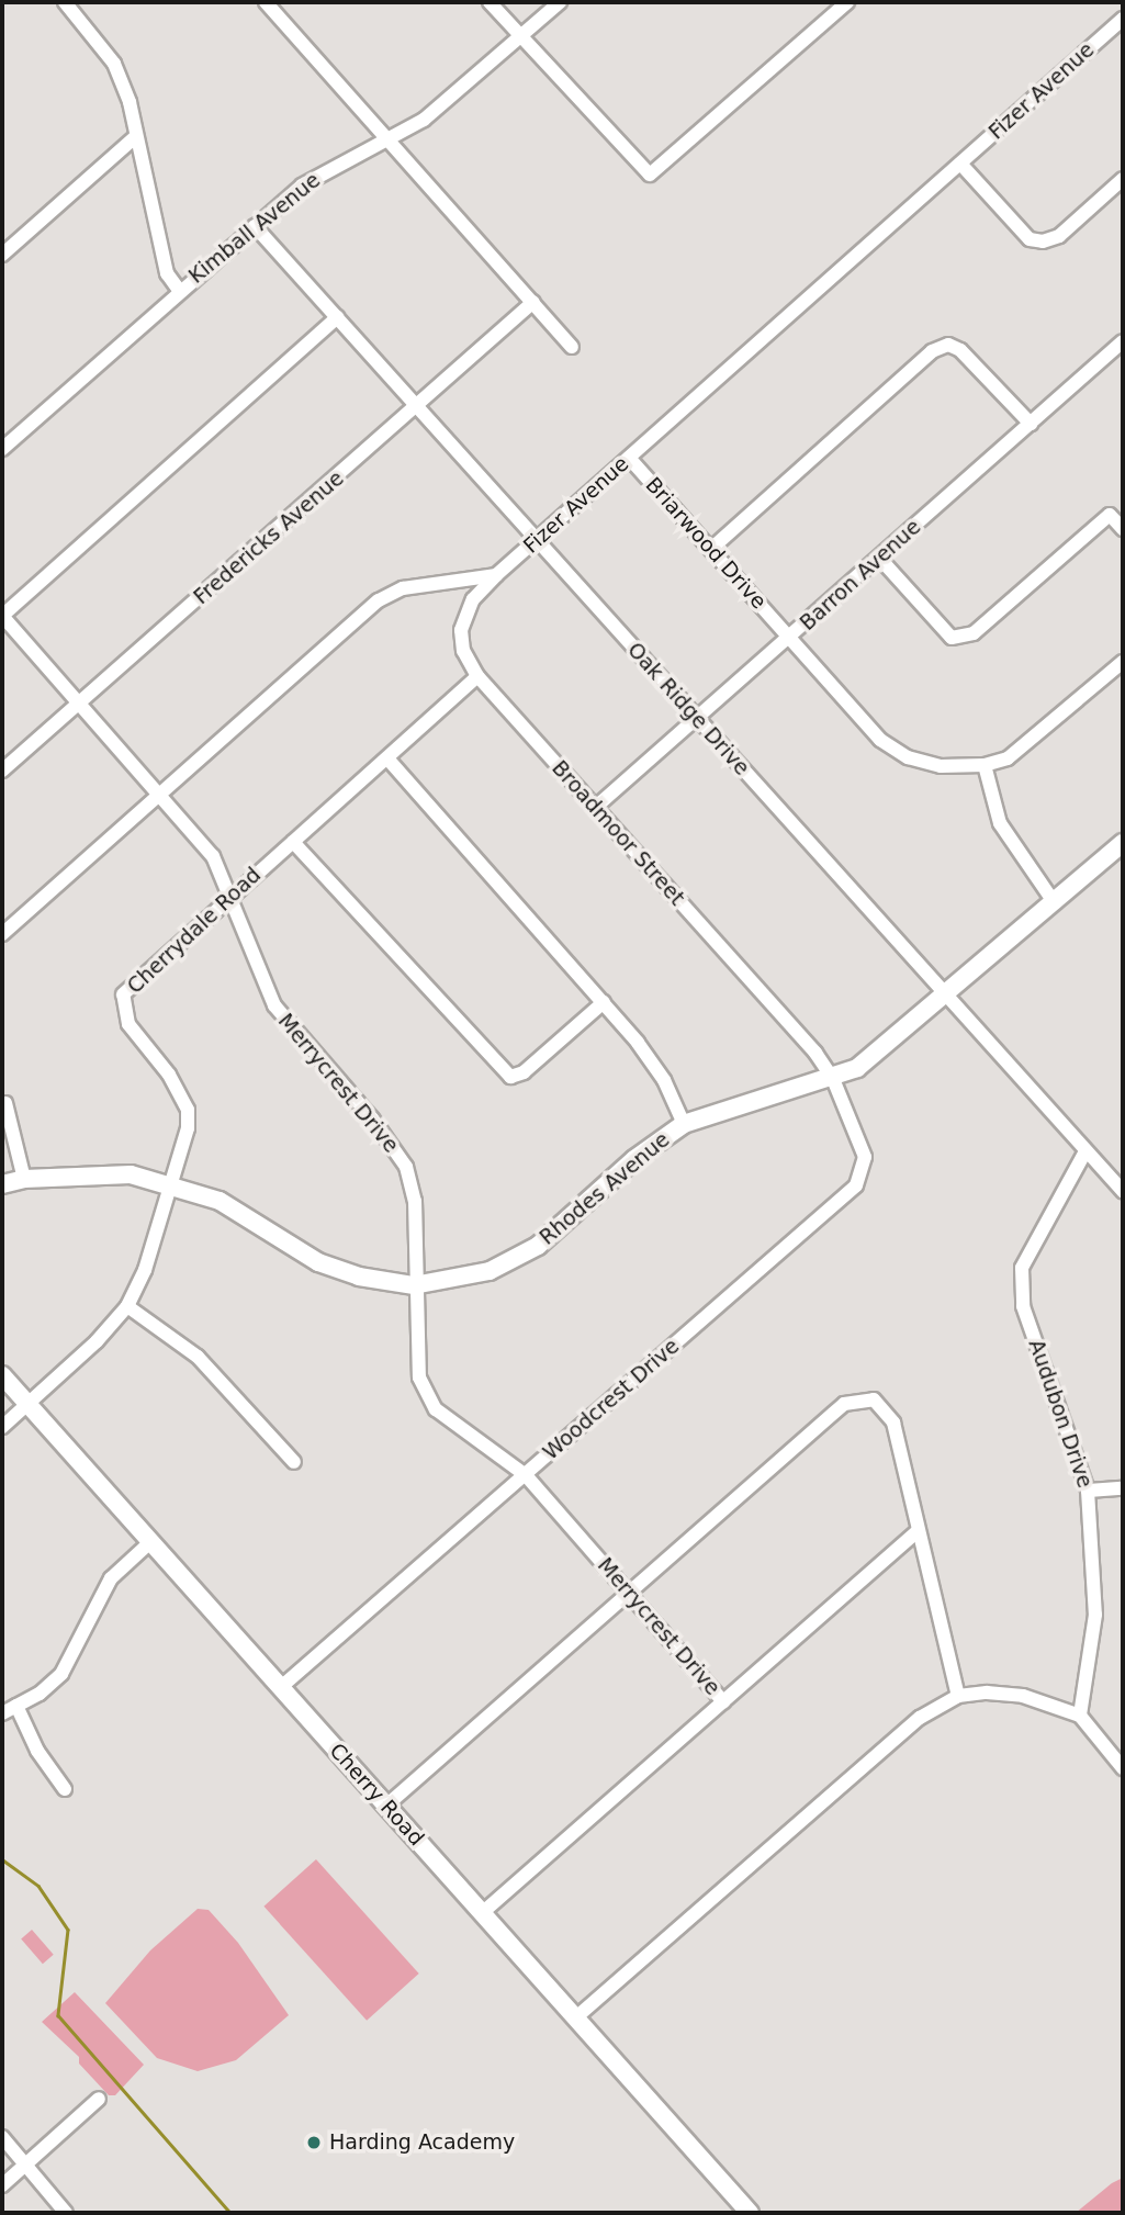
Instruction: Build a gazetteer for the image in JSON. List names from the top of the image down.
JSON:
{
  "streets": {
    "main road": ["Rhodes Avenue", "Cherry Road"],
    "street": [
      "Fizer Avenue",
      "Kimball Avenue",
      "Fredericks Avenue",
      "Briarwood Drive",
      "Barron Avenue",
      "Oak Ridge Drive",
      "Broadmoor Street",
      "Cherrydale Road",
      "Merrycrest Drive",
      "Woodcrest Drive",
      "Audubon Drive"
    ]
  },
  "crossings": [
    ["Fizer Avenue", "Briarwood Drive"],
    ["Fizer Avenue", "Oak Ridge Drive"],
    ["Fizer Avenue", "Broadmoor Street"],
    ["Kimball Avenue", "Oak Ridge Drive"],
    ["Fredericks Avenue", "Oak Ridge Drive"],
    ["Fredericks Avenue", "Merrycrest Drive"],
    ["Briarwood Drive", "Barron Avenue"],
    ["Barron Avenue", "Oak Ridge Drive"],
    ["Barron Avenue", "Broadmoor Street"],
    ["Oak Ridge Drive", "Rhodes Avenue"],
    ["Oak Ridge Drive", "Audubon Drive"],
    ["Broadmoor Street", "Cherrydale Road"],
    ["Broadmoor Street", "Rhodes Avenue"],
    ["Broadmoor Street", "Woodcrest Drive"],
    ["Cherrydale Road", "Merrycrest Drive"],
    ["Cherrydale Road", "Rhodes Avenue"],
    ["Cherrydale Road", "Cherry Road"],
    ["Merrycrest Drive", "Rhodes Avenue"],
    ["Merrycrest Drive", "Woodcrest Drive"],
    ["Rhodes Avenue", "Woodcrest Drive"],
    ["Woodcrest Drive", "Cherry Road"]
  ],
  "places": ["Harding Academy"]
}
